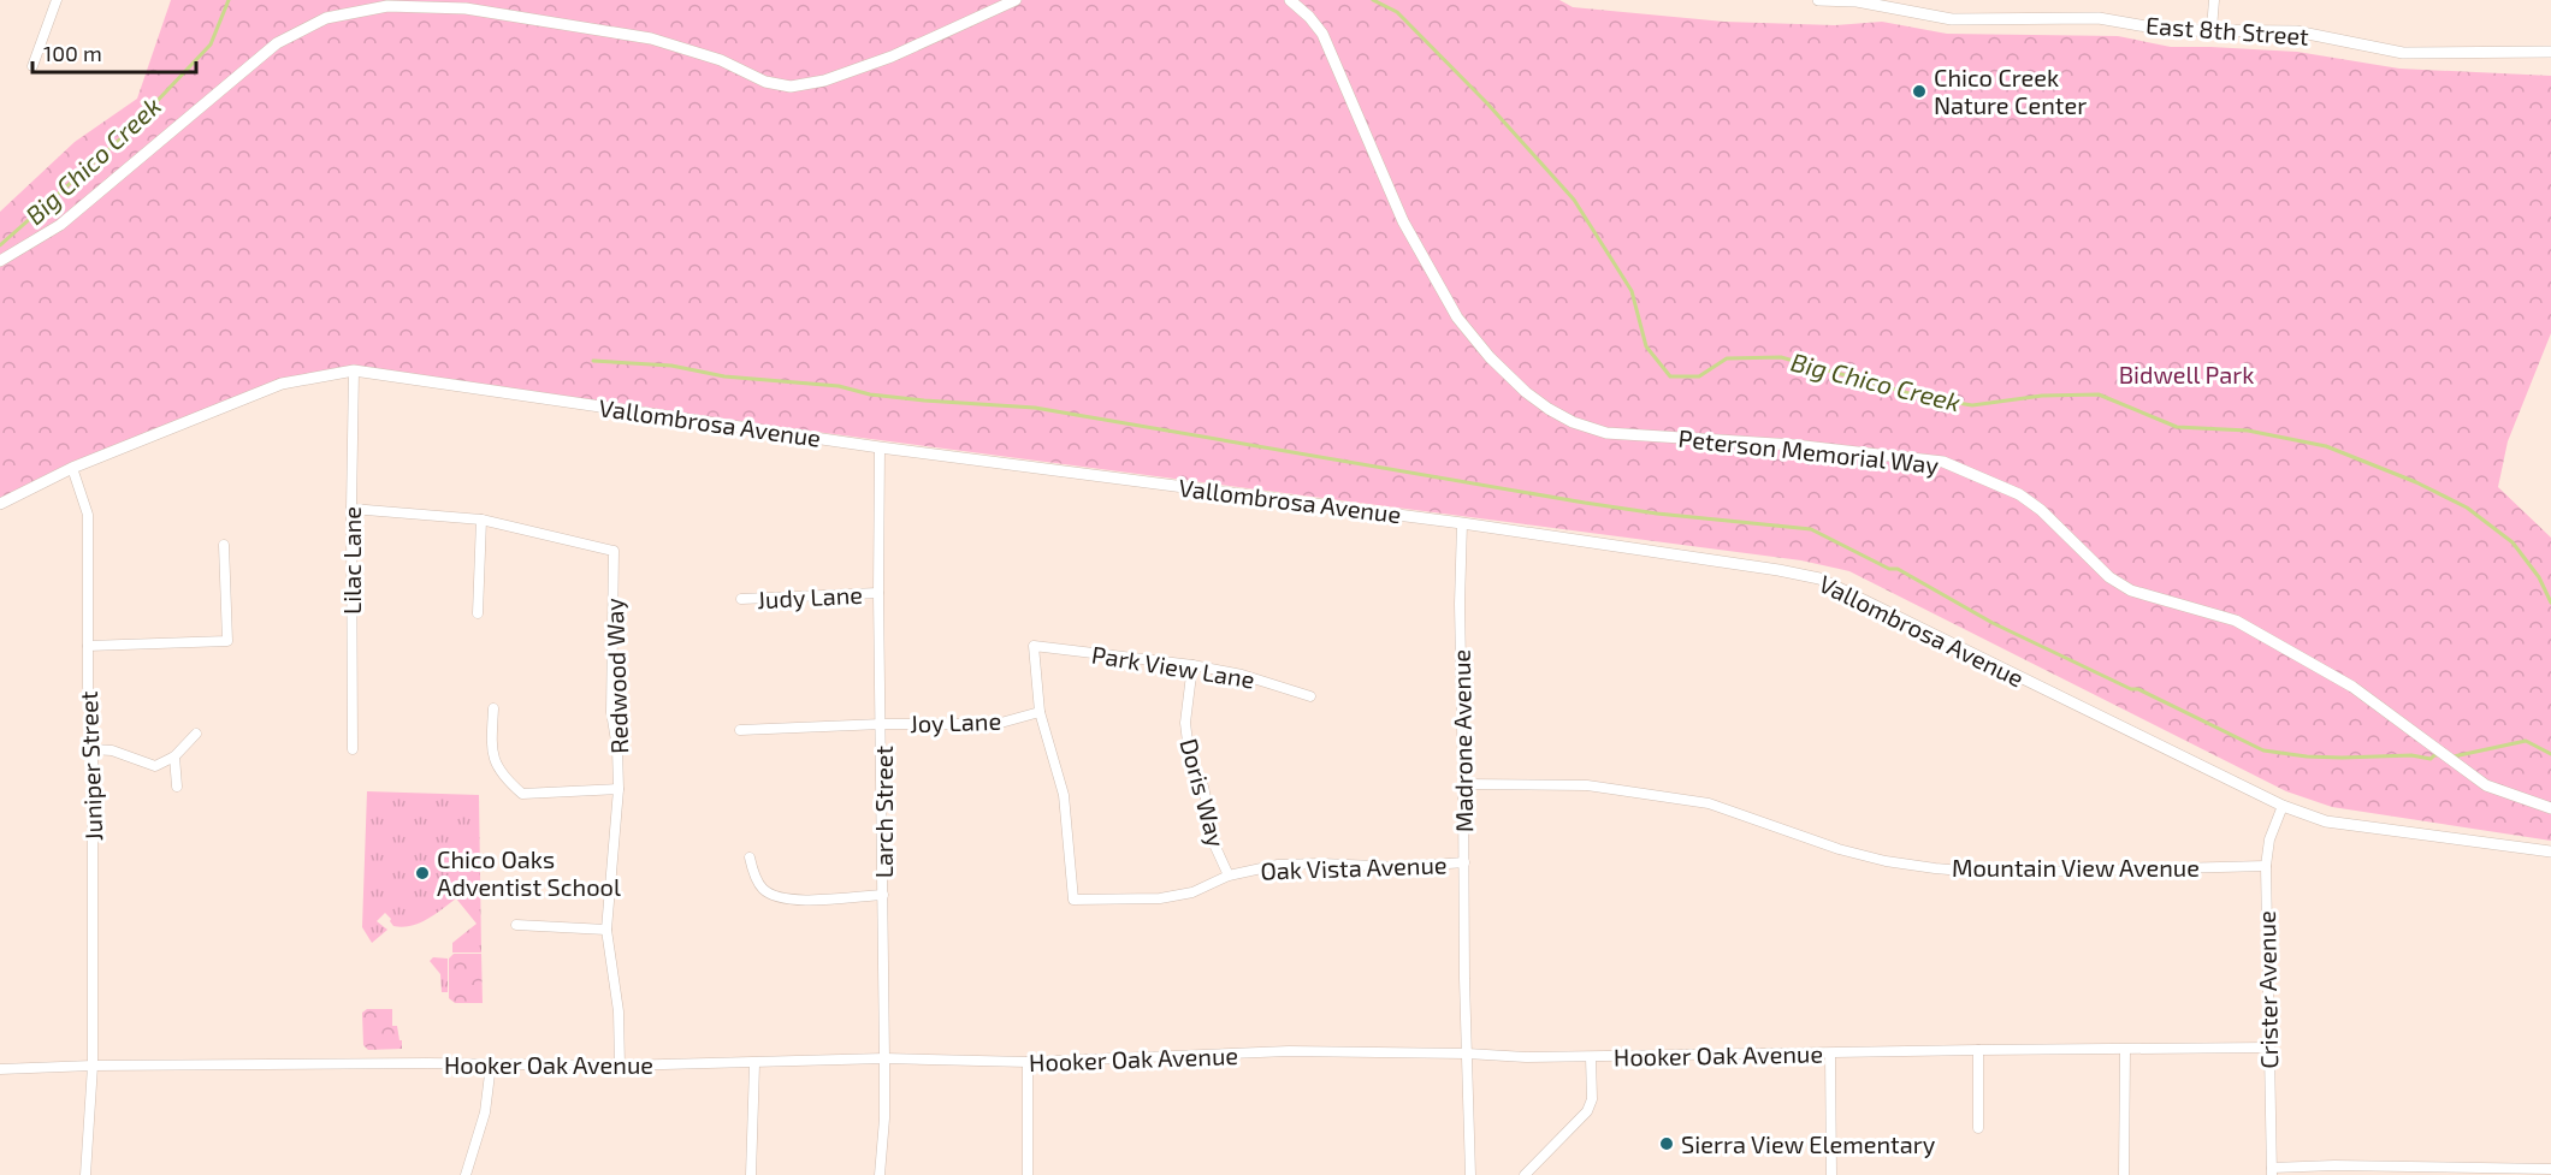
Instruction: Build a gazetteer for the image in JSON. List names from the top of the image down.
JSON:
{
  "streets": {
    "street": [
      "East 8th Street",
      "Vallombrosa Avenue",
      "Peterson Memorial Way",
      "Lilac Lane",
      "Judy Lane",
      "Park View Lane",
      "Redwood Way",
      "Joy Lane",
      "Madrone Avenue",
      "Juniper Street",
      "Doris Way",
      "Larch Street",
      "Oak Vista Avenue",
      "Mountain View Avenue",
      "Crister Avenue",
      "Hooker Oak Avenue"
    ]
  },
  "crossings": [
    ["Vallombrosa Avenue", "Lilac Lane"],
    ["Vallombrosa Avenue", "Madrone Avenue"],
    ["Vallombrosa Avenue", "Juniper Street"],
    ["Vallombrosa Avenue", "Larch Street"],
    ["Vallombrosa Avenue", "Crister Avenue"],
    ["Lilac Lane", "Redwood Way"],
    ["Judy Lane", "Larch Street"],
    ["Park View Lane", "Doris Way"],
    ["Park View Lane", "Oak Vista Avenue"],
    ["Redwood Way", "Hooker Oak Avenue"],
    ["Joy Lane", "Larch Street"],
    ["Joy Lane", "Oak Vista Avenue"],
    ["Madrone Avenue", "Oak Vista Avenue"],
    ["Madrone Avenue", "Mountain View Avenue"],
    ["Madrone Avenue", "Hooker Oak Avenue"],
    ["Juniper Street", "Hooker Oak Avenue"],
    ["Doris Way", "Oak Vista Avenue"],
    ["Larch Street", "Hooker Oak Avenue"],
    ["Mountain View Avenue", "Crister Avenue"],
    ["Crister Avenue", "Hooker Oak Avenue"]
  ],
  "water": ["Big Chico Creek"],
  "parks": ["Bidwell Park"],
  "places": ["Chico Creek Nature Center", "Chico Oaks Adventist School", "Sierra View Elementary"],
  "scale_bar": "100 m"
}
